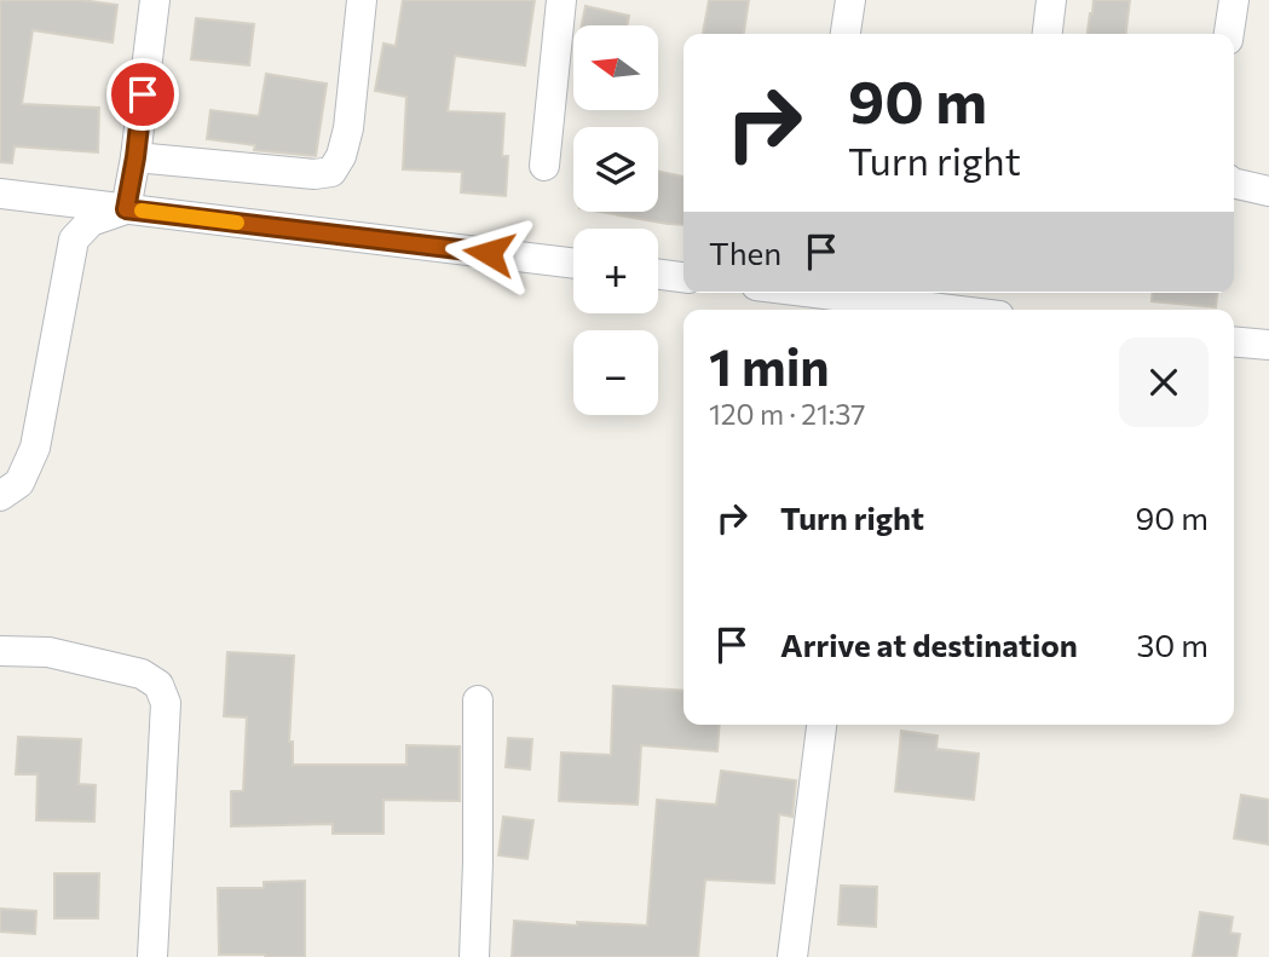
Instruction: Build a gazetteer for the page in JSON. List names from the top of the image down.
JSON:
{
  "north": "left",
  "page": {
    "map_buttons": ["+", "−"],
    "turn": ["90 m", "Turn right"],
    "then": "Then",
    "heading": ["1 min", "120 m · 21:37"],
    "list": [
      {
        "name": "Turn right",
        "value": "90 m"
      },
      {
        "name": "Arrive at destination",
        "value": "30 m"
      }
    ]
  }
}
